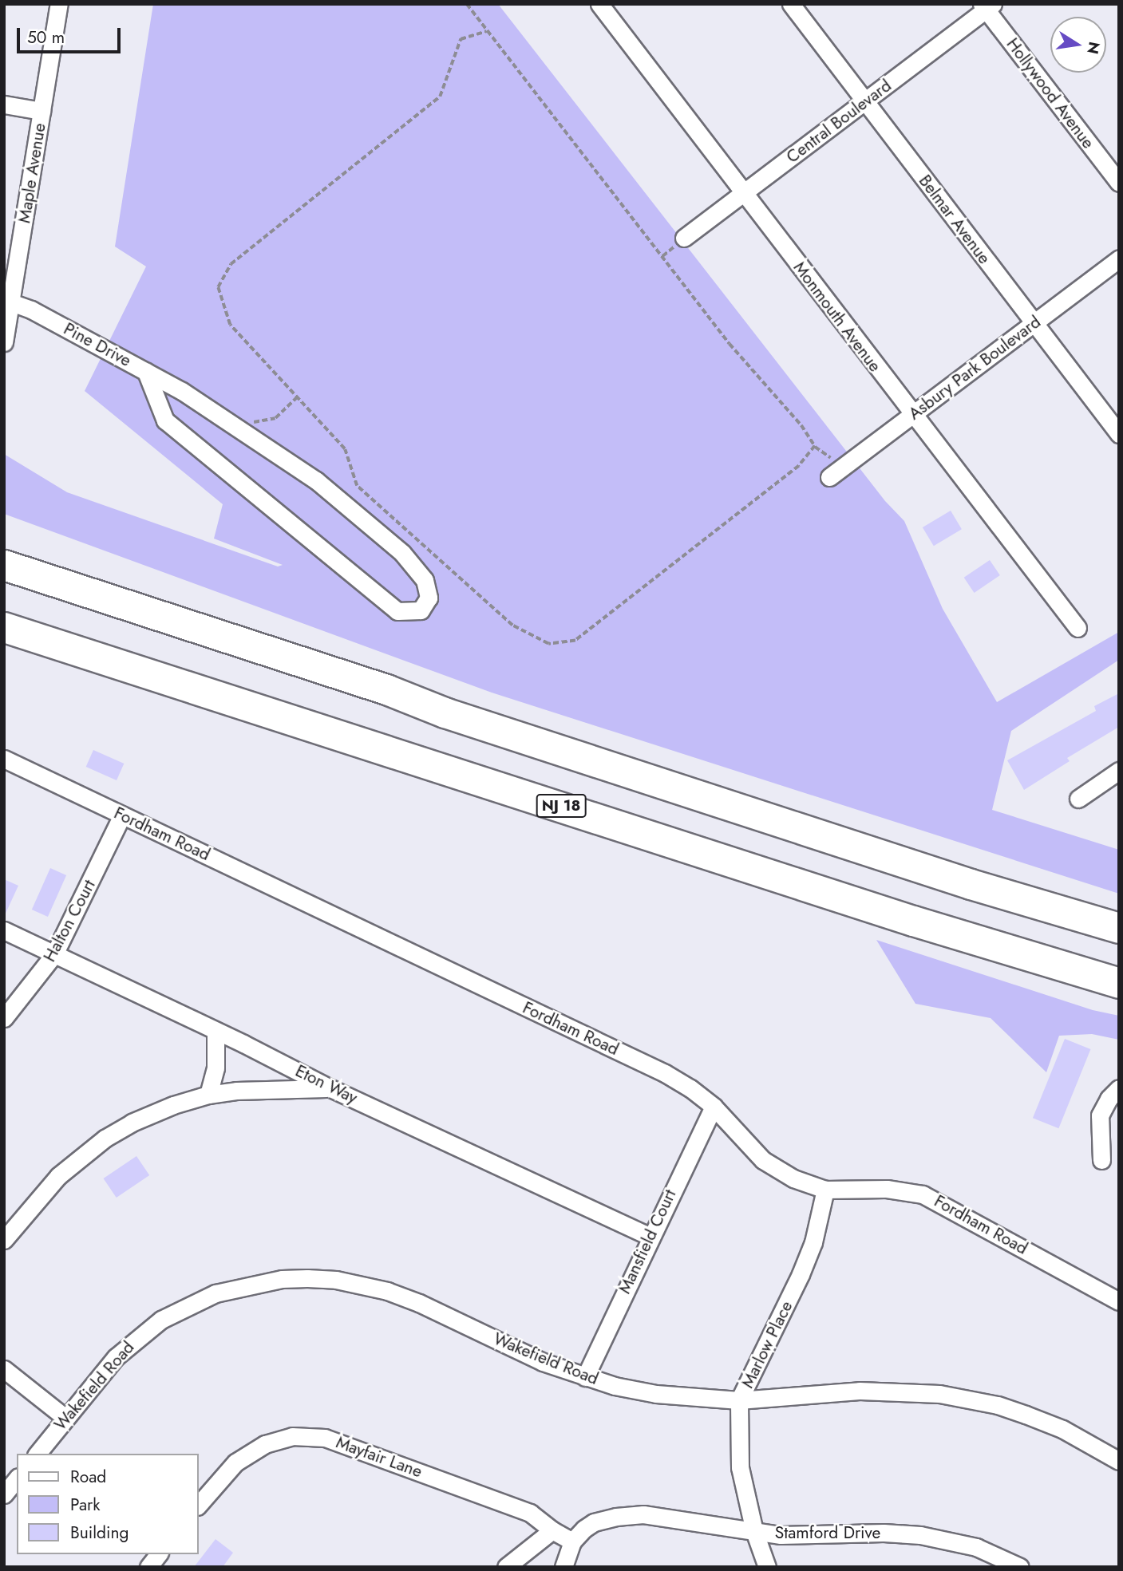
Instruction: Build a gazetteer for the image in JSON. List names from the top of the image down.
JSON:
{
  "streets": {
    "highway": ["NJ 18"],
    "street": [
      "Hollywood Avenue",
      "Central Boulevard",
      "Maple Avenue",
      "Belmar Avenue",
      "Monmouth Avenue",
      "Pine Drive",
      "Asbury Park Boulevard",
      "Fordham Road",
      "Halton Court",
      "Eton Way",
      "Mansfield Court",
      "Marlow Place",
      "Wakefield Road",
      "Mayfair Lane",
      "Stamford Drive"
    ]
  },
  "crossings": [
    ["Hollywood Avenue", "Central Boulevard"],
    ["Central Boulevard", "Belmar Avenue"],
    ["Central Boulevard", "Monmouth Avenue"],
    ["Maple Avenue", "Pine Drive"],
    ["Belmar Avenue", "Asbury Park Boulevard"],
    ["Monmouth Avenue", "Asbury Park Boulevard"],
    ["Fordham Road", "Halton Court"],
    ["Fordham Road", "Mansfield Court"],
    ["Fordham Road", "Marlow Place"],
    ["Halton Court", "Eton Way"],
    ["Eton Way", "Mansfield Court"],
    ["Mansfield Court", "Wakefield Road"],
    ["Marlow Place", "Wakefield Road"],
    ["Marlow Place", "Stamford Drive"],
    ["Mayfair Lane", "Stamford Drive"]
  ],
  "legend": ["Road", "Park", "Building"],
  "scale_bar": "50 m",
  "north": "right"
}
